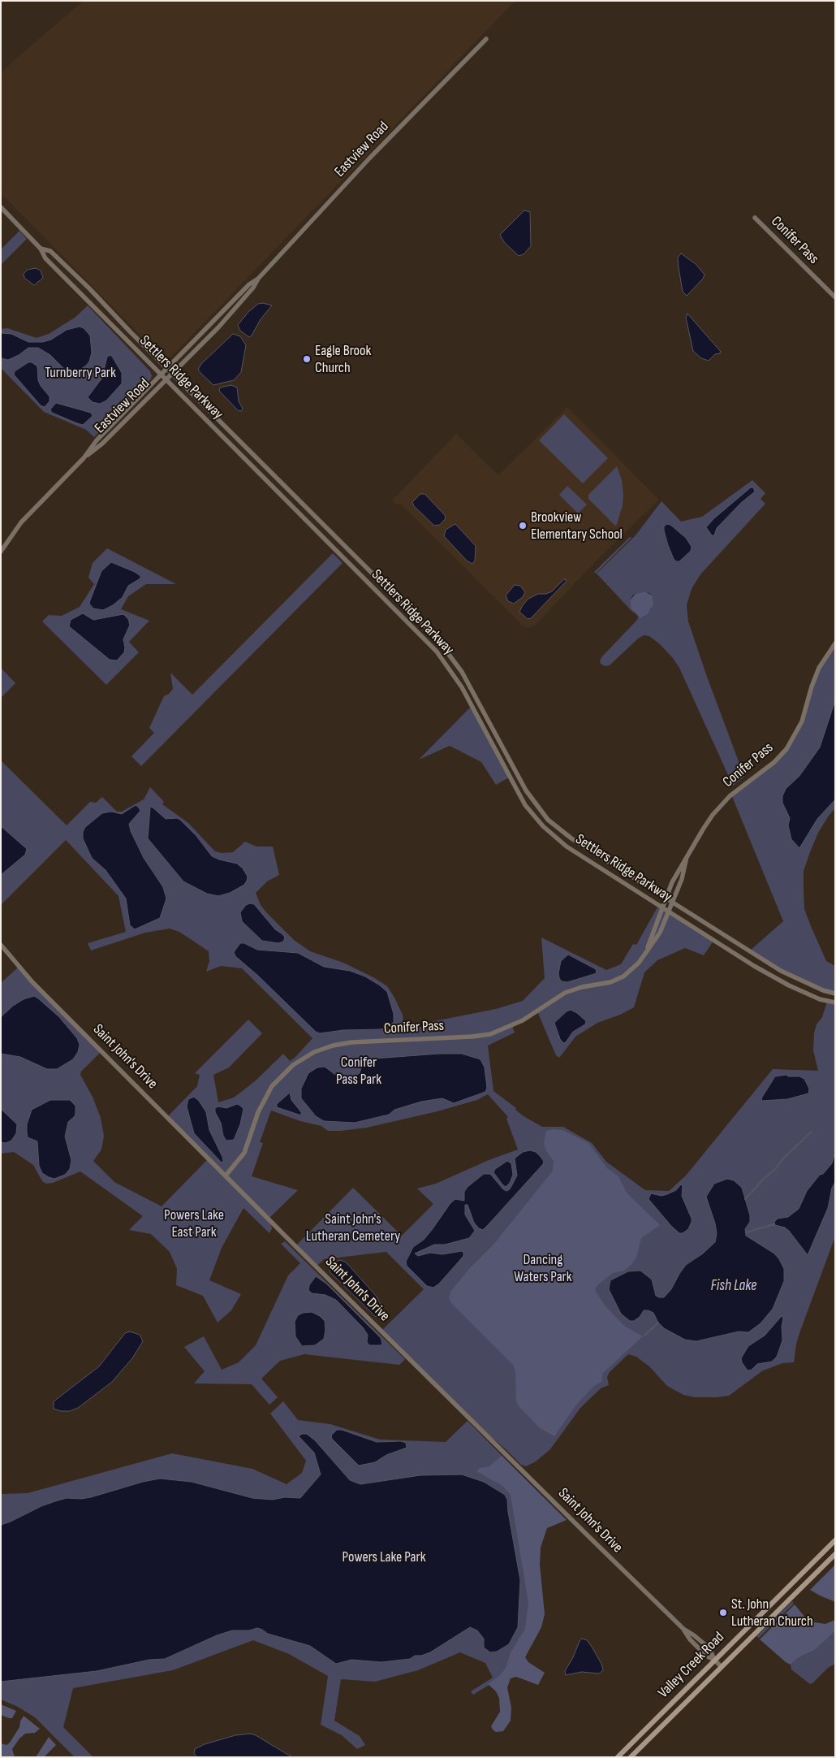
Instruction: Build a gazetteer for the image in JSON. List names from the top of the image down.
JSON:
{
  "streets": {
    "main road": ["Valley Creek Road"],
    "street": [
      "Eastview Road",
      "Conifer Pass",
      "Settlers Ridge Parkway",
      "Saint John's Drive"
    ]
  },
  "crossings": [
    ["Eastview Road", "Settlers Ridge Parkway"],
    ["Conifer Pass", "Settlers Ridge Parkway"],
    ["Conifer Pass", "Saint John's Drive"],
    ["Saint John's Drive", "Valley Creek Road"]
  ],
  "water": ["Fish Lake"],
  "parks": [
    "Turnberry Park",
    "Conifer Pass Park",
    "Powers Lake East Park",
    "Saint John's Lutheran Cemetery",
    "Dancing Waters Park",
    "Powers Lake Park"
  ],
  "places": ["Eagle Brook Church", "Brookview Elementary School", "St. John Lutheran Church"]
}
